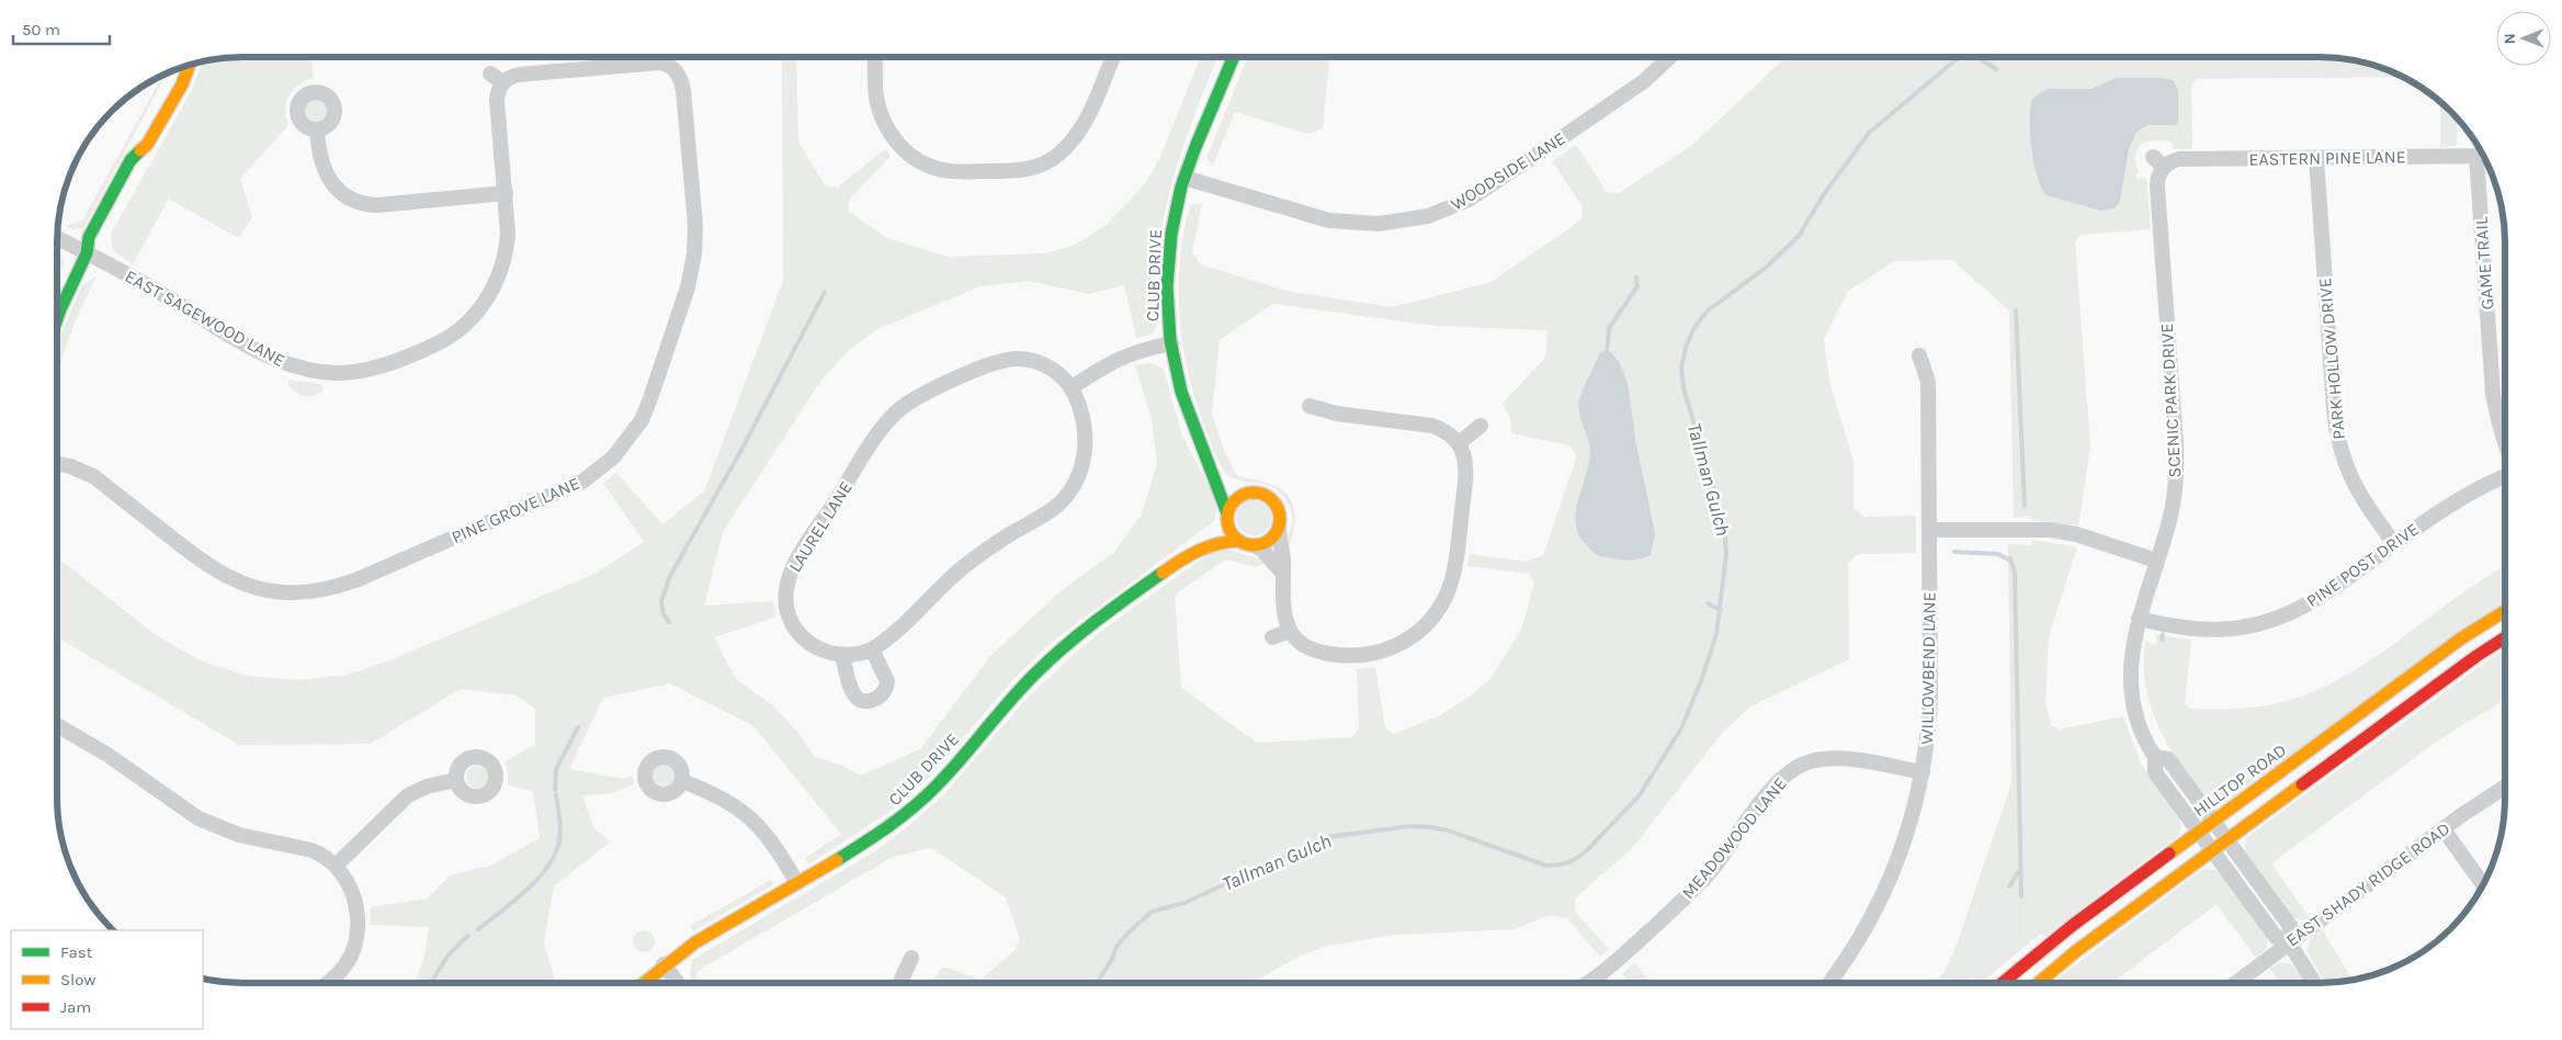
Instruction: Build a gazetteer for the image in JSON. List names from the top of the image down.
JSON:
{
  "streets": {
    "street": [
      "EASTERN PINE LANE",
      "WOODSIDE LANE",
      "GAME TRAIL",
      "CLUB DRIVE",
      "EAST SAGEWOOD LANE",
      "PARK HOLLOW DRIVE",
      "SCENIC PARK DRIVE",
      "PINE GROVE LANE",
      "LAUREL LANE",
      "PINE POST DRIVE",
      "WILLOWBEND LANE",
      "HILLTOP ROAD",
      "MEADOWOOD LANE",
      "EAST SHADY RIDGE ROAD"
    ]
  },
  "crossings": [
    ["EASTERN PINE LANE", "GAME TRAIL"],
    ["EASTERN PINE LANE", "PARK HOLLOW DRIVE"],
    ["EASTERN PINE LANE", "SCENIC PARK DRIVE"],
    ["WOODSIDE LANE", "CLUB DRIVE"],
    ["EAST SAGEWOOD LANE", "PINE GROVE LANE"],
    ["PARK HOLLOW DRIVE", "PINE POST DRIVE"],
    ["SCENIC PARK DRIVE", "PINE POST DRIVE"],
    ["SCENIC PARK DRIVE", "HILLTOP ROAD"],
    ["WILLOWBEND LANE", "MEADOWOOD LANE"]
  ],
  "water": ["Tallman Gulch"],
  "legend": ["Fast", "Slow", "Jam"],
  "scale_bar": "50 m",
  "north": "left"
}
